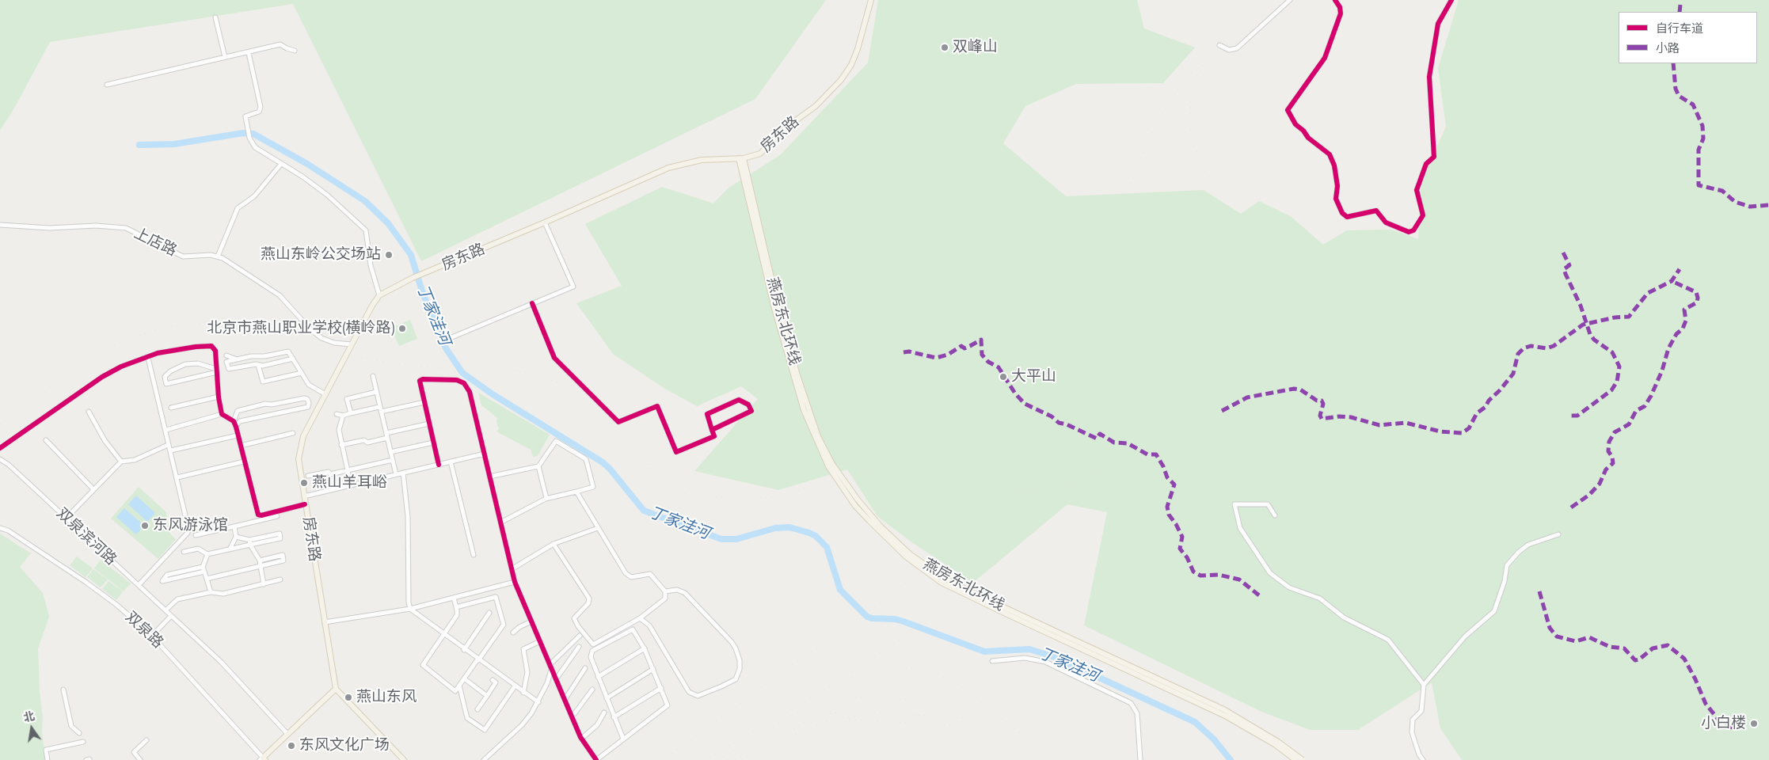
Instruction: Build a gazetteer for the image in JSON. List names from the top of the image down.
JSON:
{
  "streets": {
    "main road": ["房东路", "燕房东北环线"],
    "street": ["上店路", "双泉滨河路", "双泉路"]
  },
  "crossings": [
    ["房东路", "上店路"],
    ["房东路", "燕房东北环线"]
  ],
  "water": ["丁家洼河"],
  "places": [
    "双峰山",
    "燕山东岭公交场站",
    "北京市燕山职业学校(横岭路)",
    "大平山",
    "燕山羊耳峪",
    "东风游泳馆",
    "燕山东风",
    "小白楼",
    "东风文化广场"
  ],
  "legend": ["自行车道", "小路"],
  "north": "top"
}
